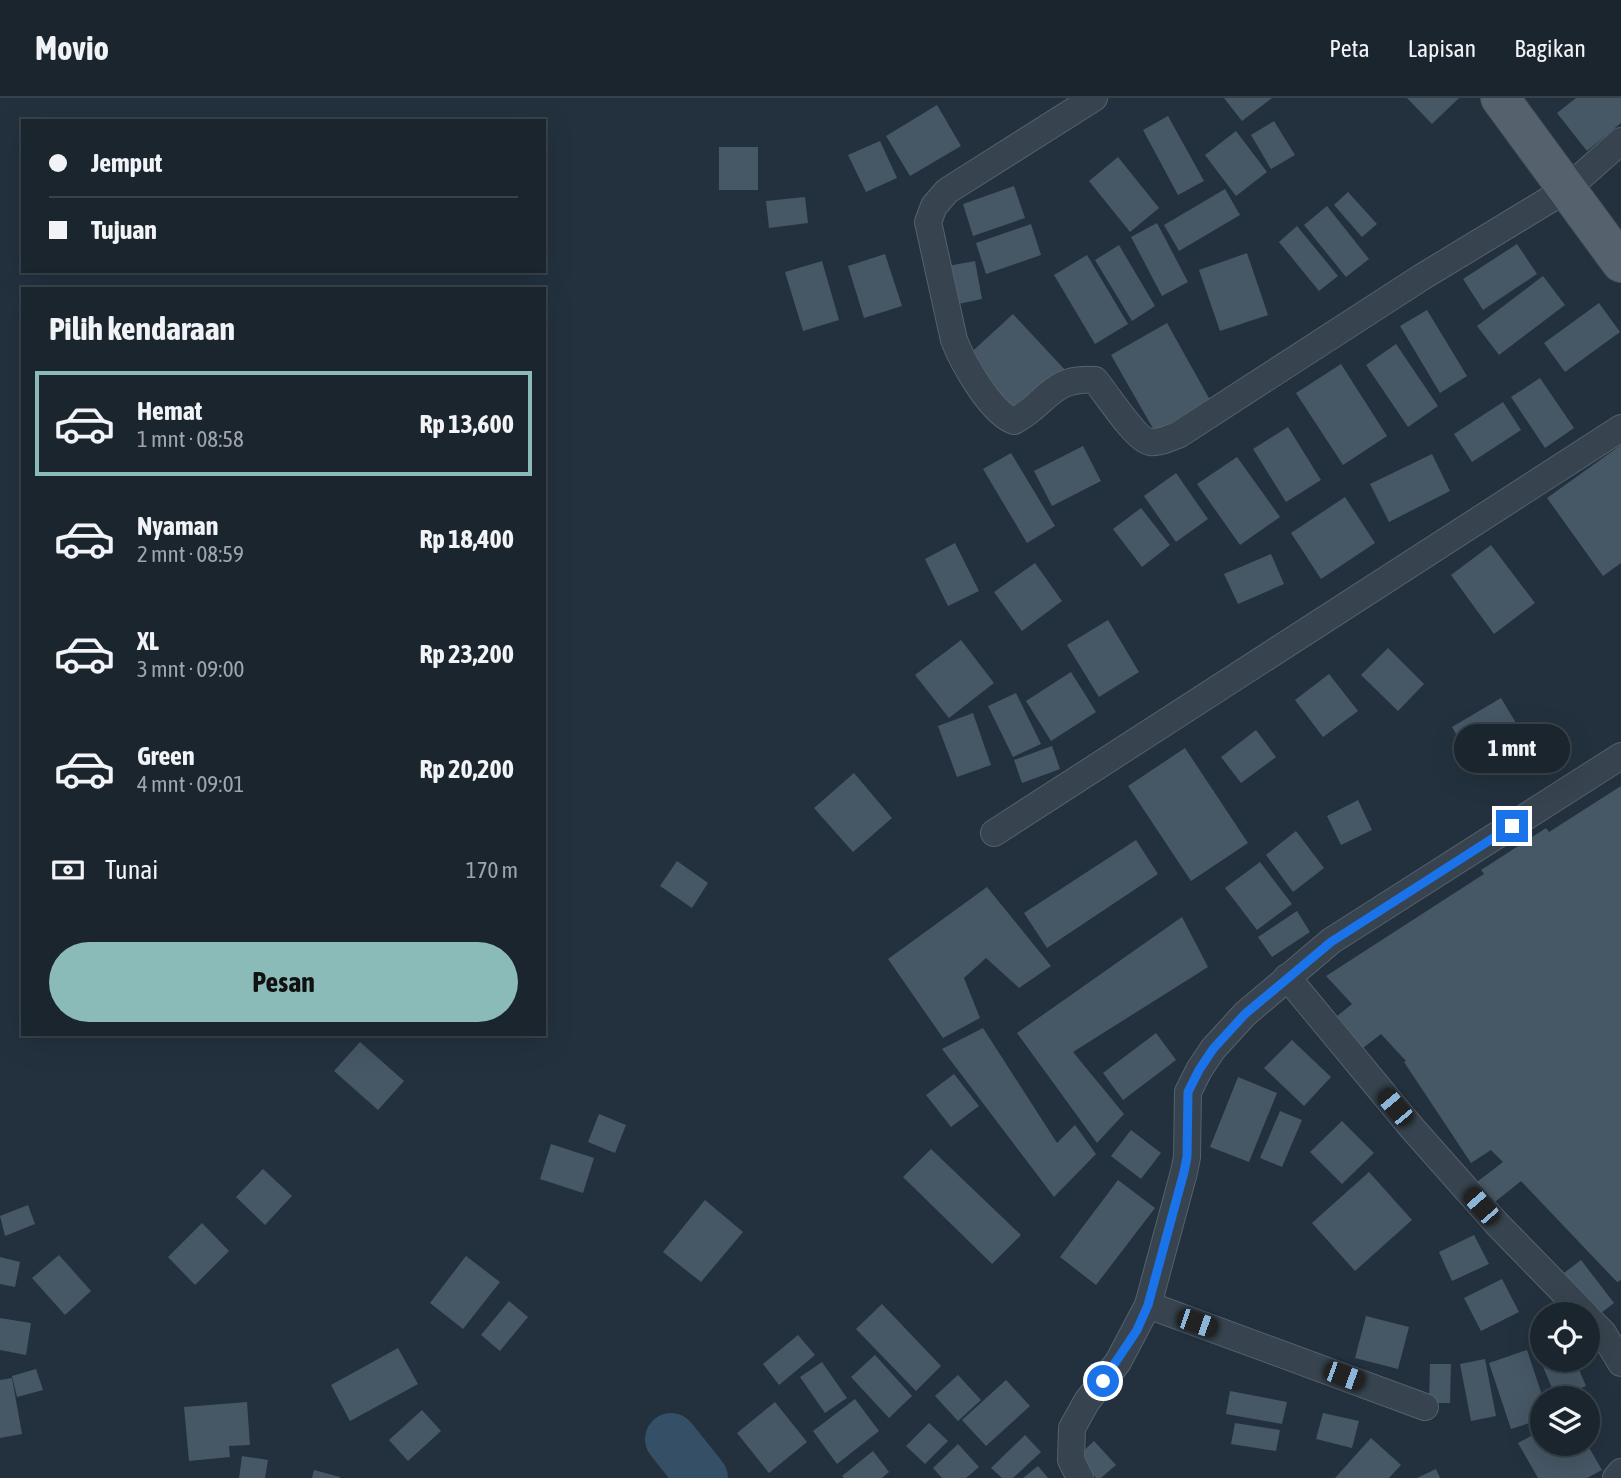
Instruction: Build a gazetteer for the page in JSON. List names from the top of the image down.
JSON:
{
  "page": {
    "header": "Movio",
    "nav": ["Peta", "Lapisan", "Bagikan"],
    "banner": ["Jemput", "Tujuan"],
    "heading": "Pilih kendaraan",
    "list": [
      {
        "name": "Hemat",
        "note": "1 mnt · 08:58",
        "value": "Rp 13,600"
      },
      {
        "name": "Nyaman",
        "note": "2 mnt · 08:59",
        "value": "Rp 18,400"
      },
      {
        "name": "XL",
        "note": "3 mnt · 09:00",
        "value": "Rp 23,200"
      },
      {
        "name": "Green",
        "note": "4 mnt · 09:01",
        "value": "Rp 20,200"
      }
    ],
    "bubble": "1 mnt",
    "pay": ["Tunai", "170 m"],
    "buttons": "Pesan"
  }
}
